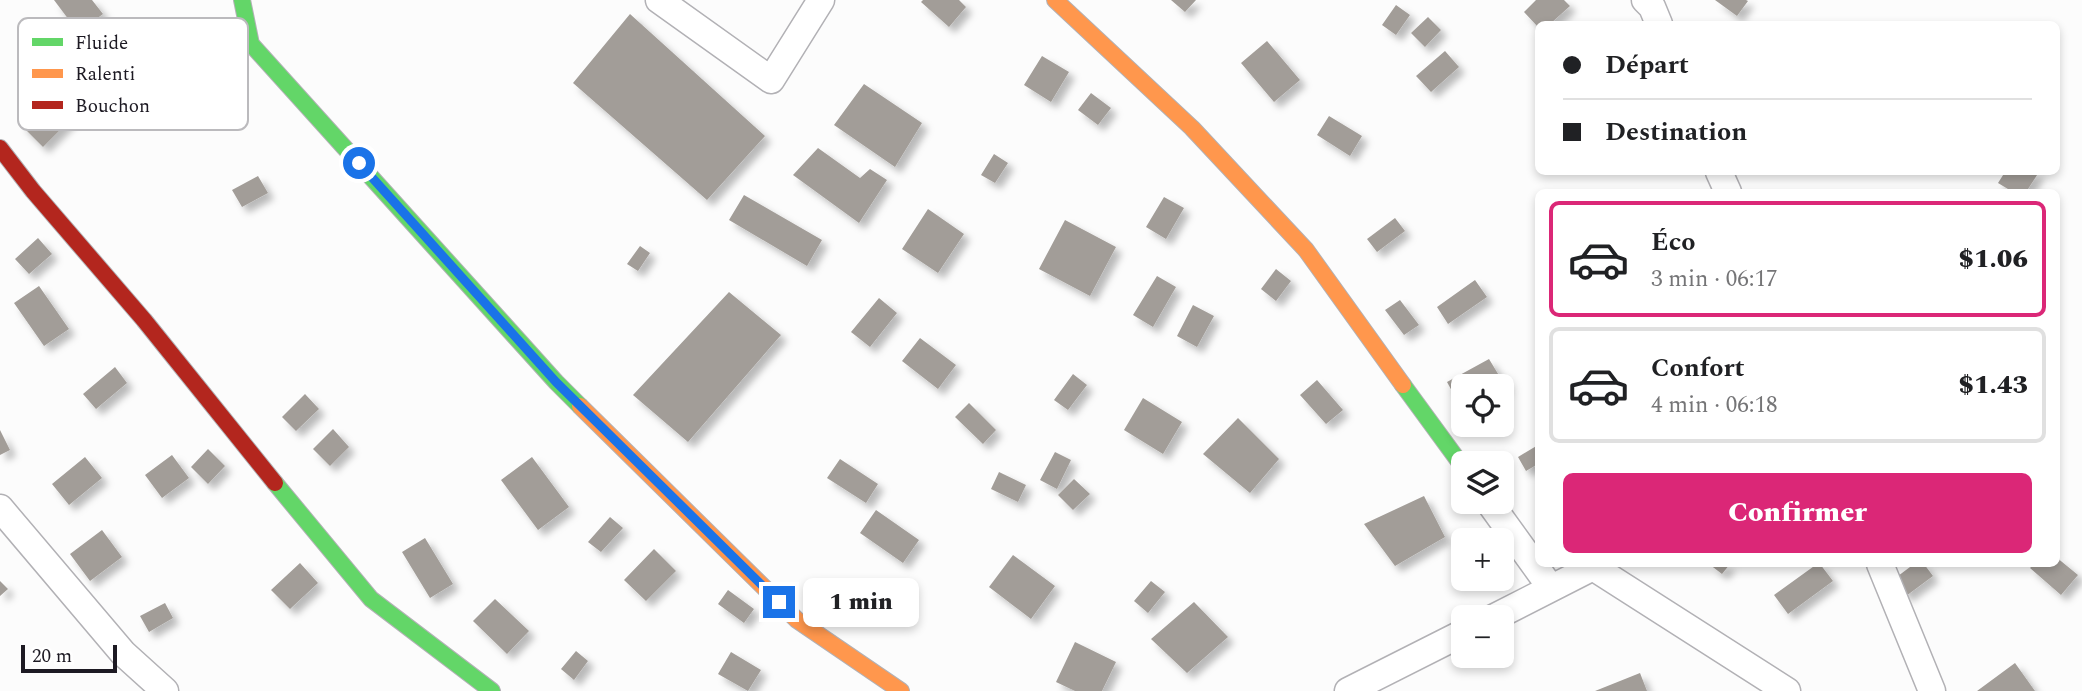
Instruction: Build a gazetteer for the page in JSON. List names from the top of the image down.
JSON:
{
  "legend": ["Fluide", "Ralenti", "Bouchon"],
  "scale_bar": "20 m",
  "page": {
    "banner": ["Départ", "Destination"],
    "list": [
      {
        "name": "Éco",
        "note": "3 min · 06:17",
        "value": "$1.06"
      },
      {
        "name": "Confort",
        "note": "4 min · 06:18",
        "value": "$1.43"
      }
    ],
    "map_buttons": ["+", "−"],
    "buttons": "Confirmer",
    "bubble": "1 min",
    "scale": "20 m"
  }
}
